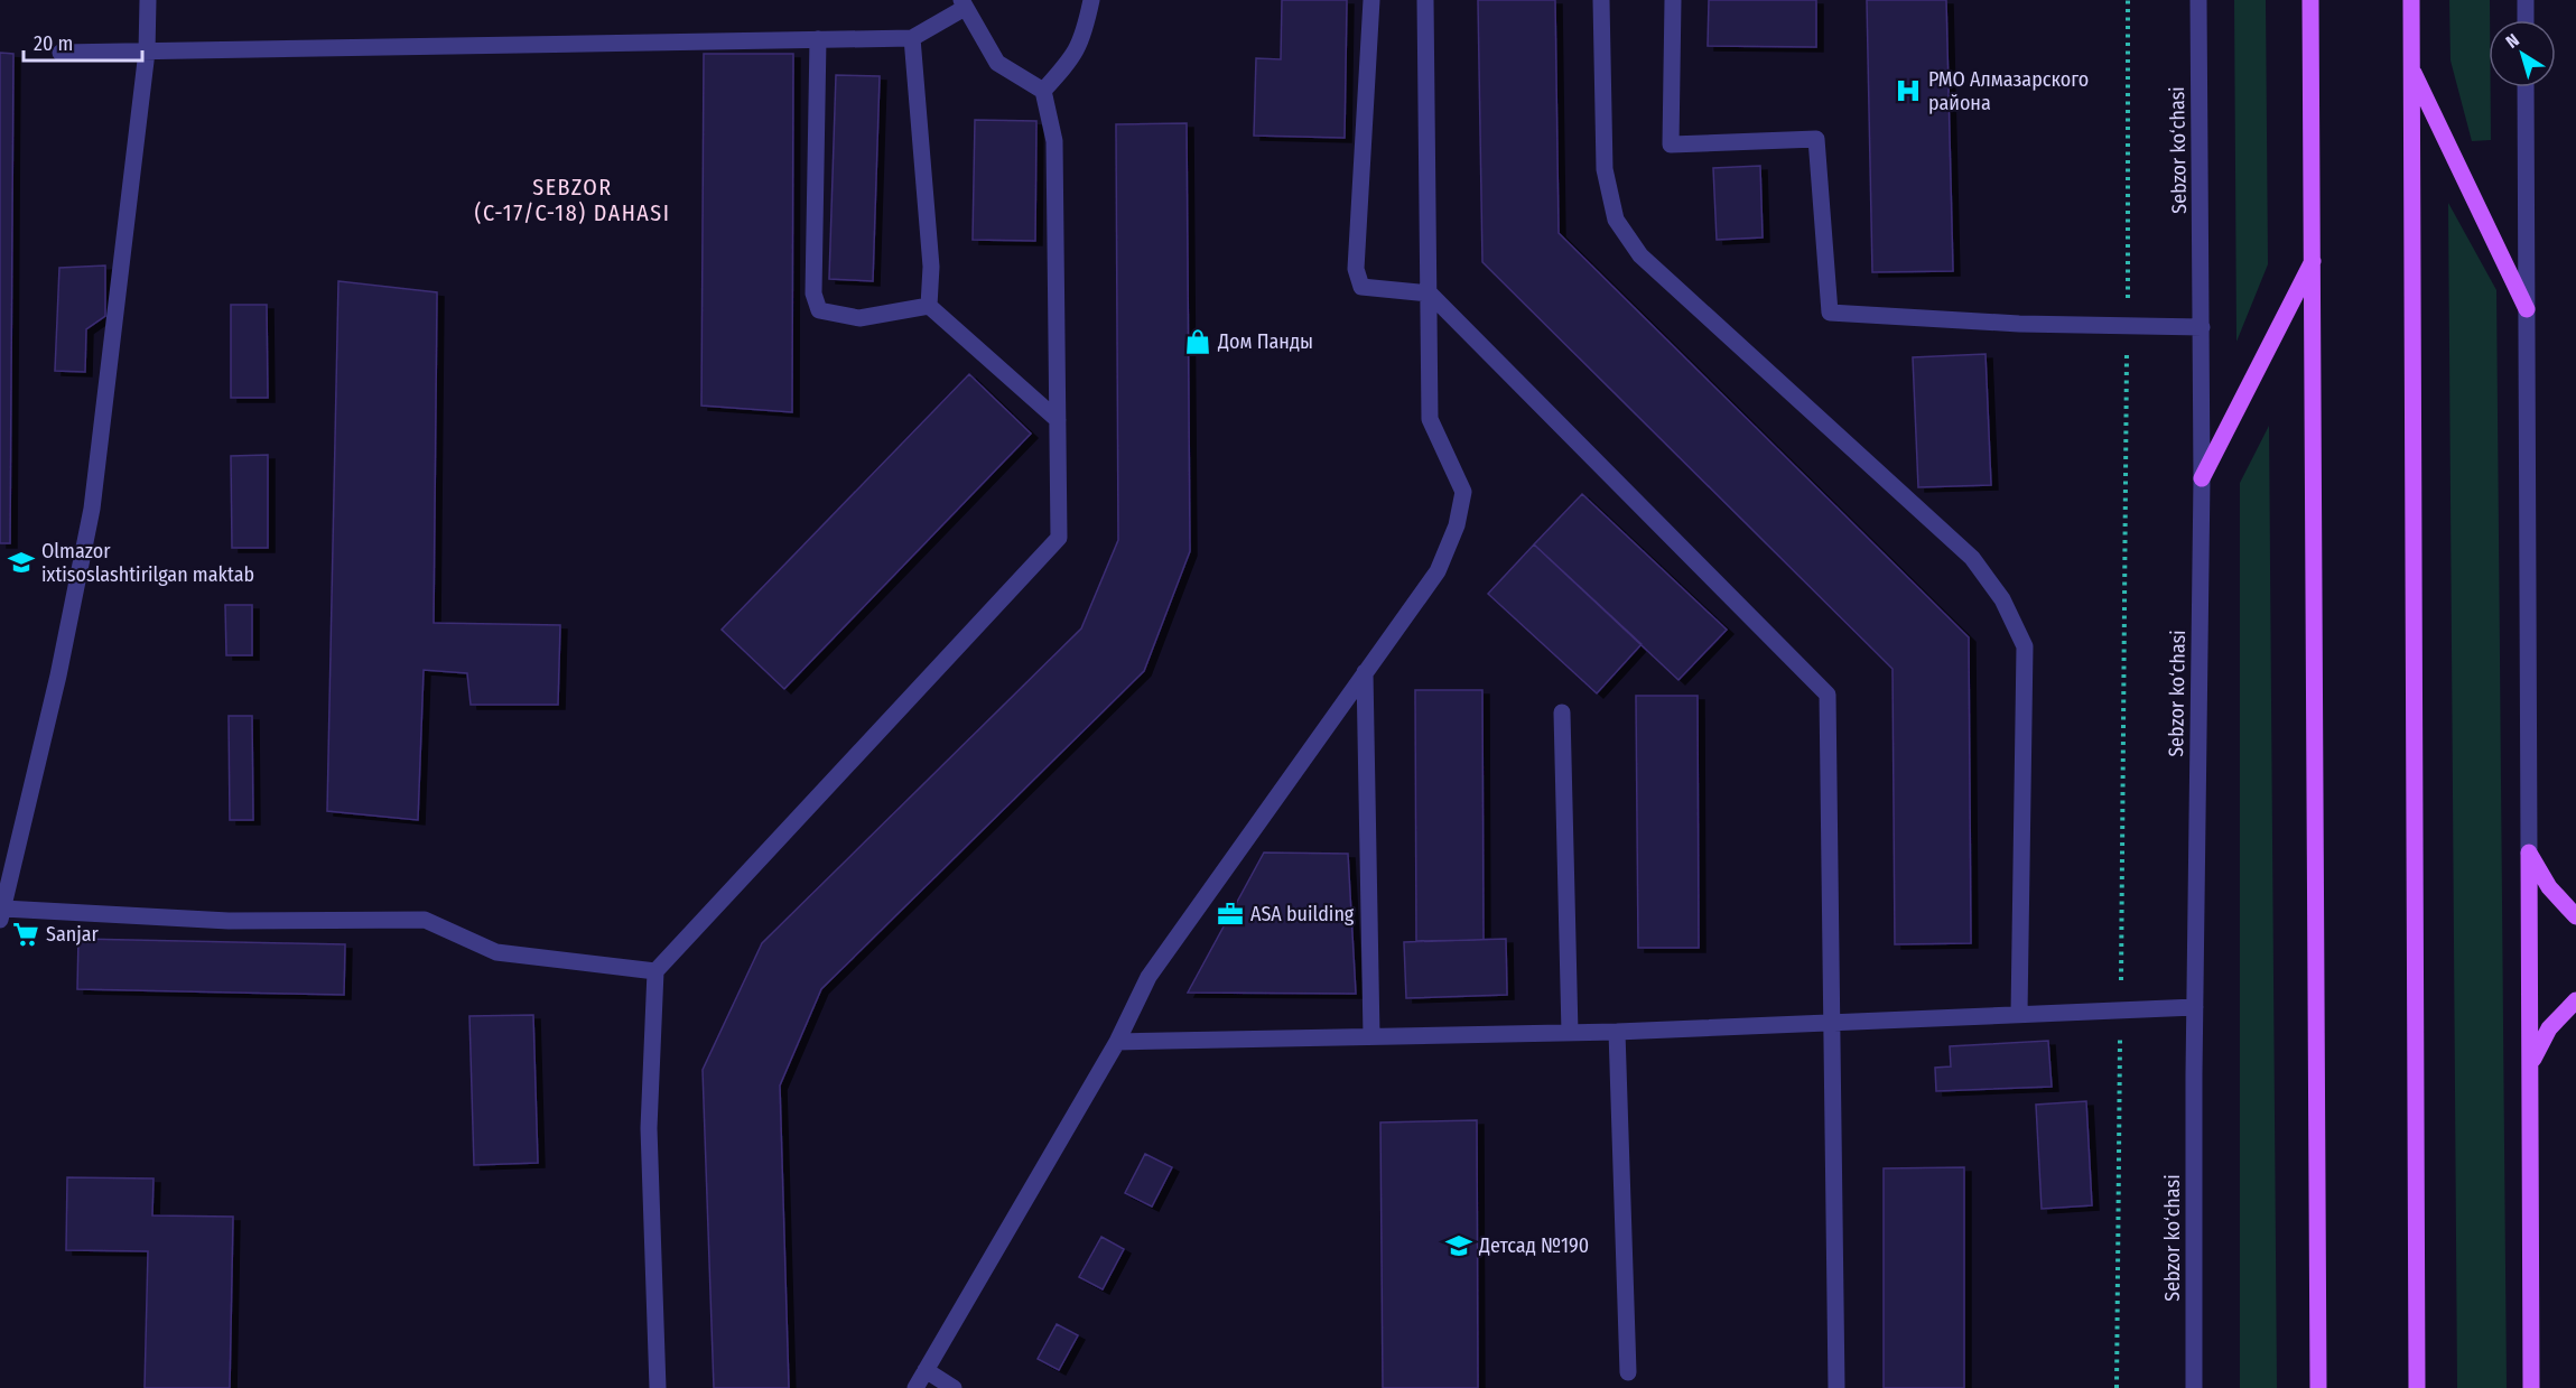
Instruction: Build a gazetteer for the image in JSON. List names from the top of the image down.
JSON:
{
  "streets": {
    "street": ["Sebzor ko‘chasi"]
  },
  "districts": ["SEBZOR (C-17/C-18) DAHASI"],
  "places": {
    "hospital": ["РМО Алмазарского района"],
    "shop": ["Дом Панды"],
    "school or university": ["Olmazor ixtisoslashtirilgan maktab", "Детсад №190"],
    "office": ["ASA building"],
    "supermarket": ["Sanjar"]
  },
  "scale_bar": "20 m",
  "north": "top left"
}
